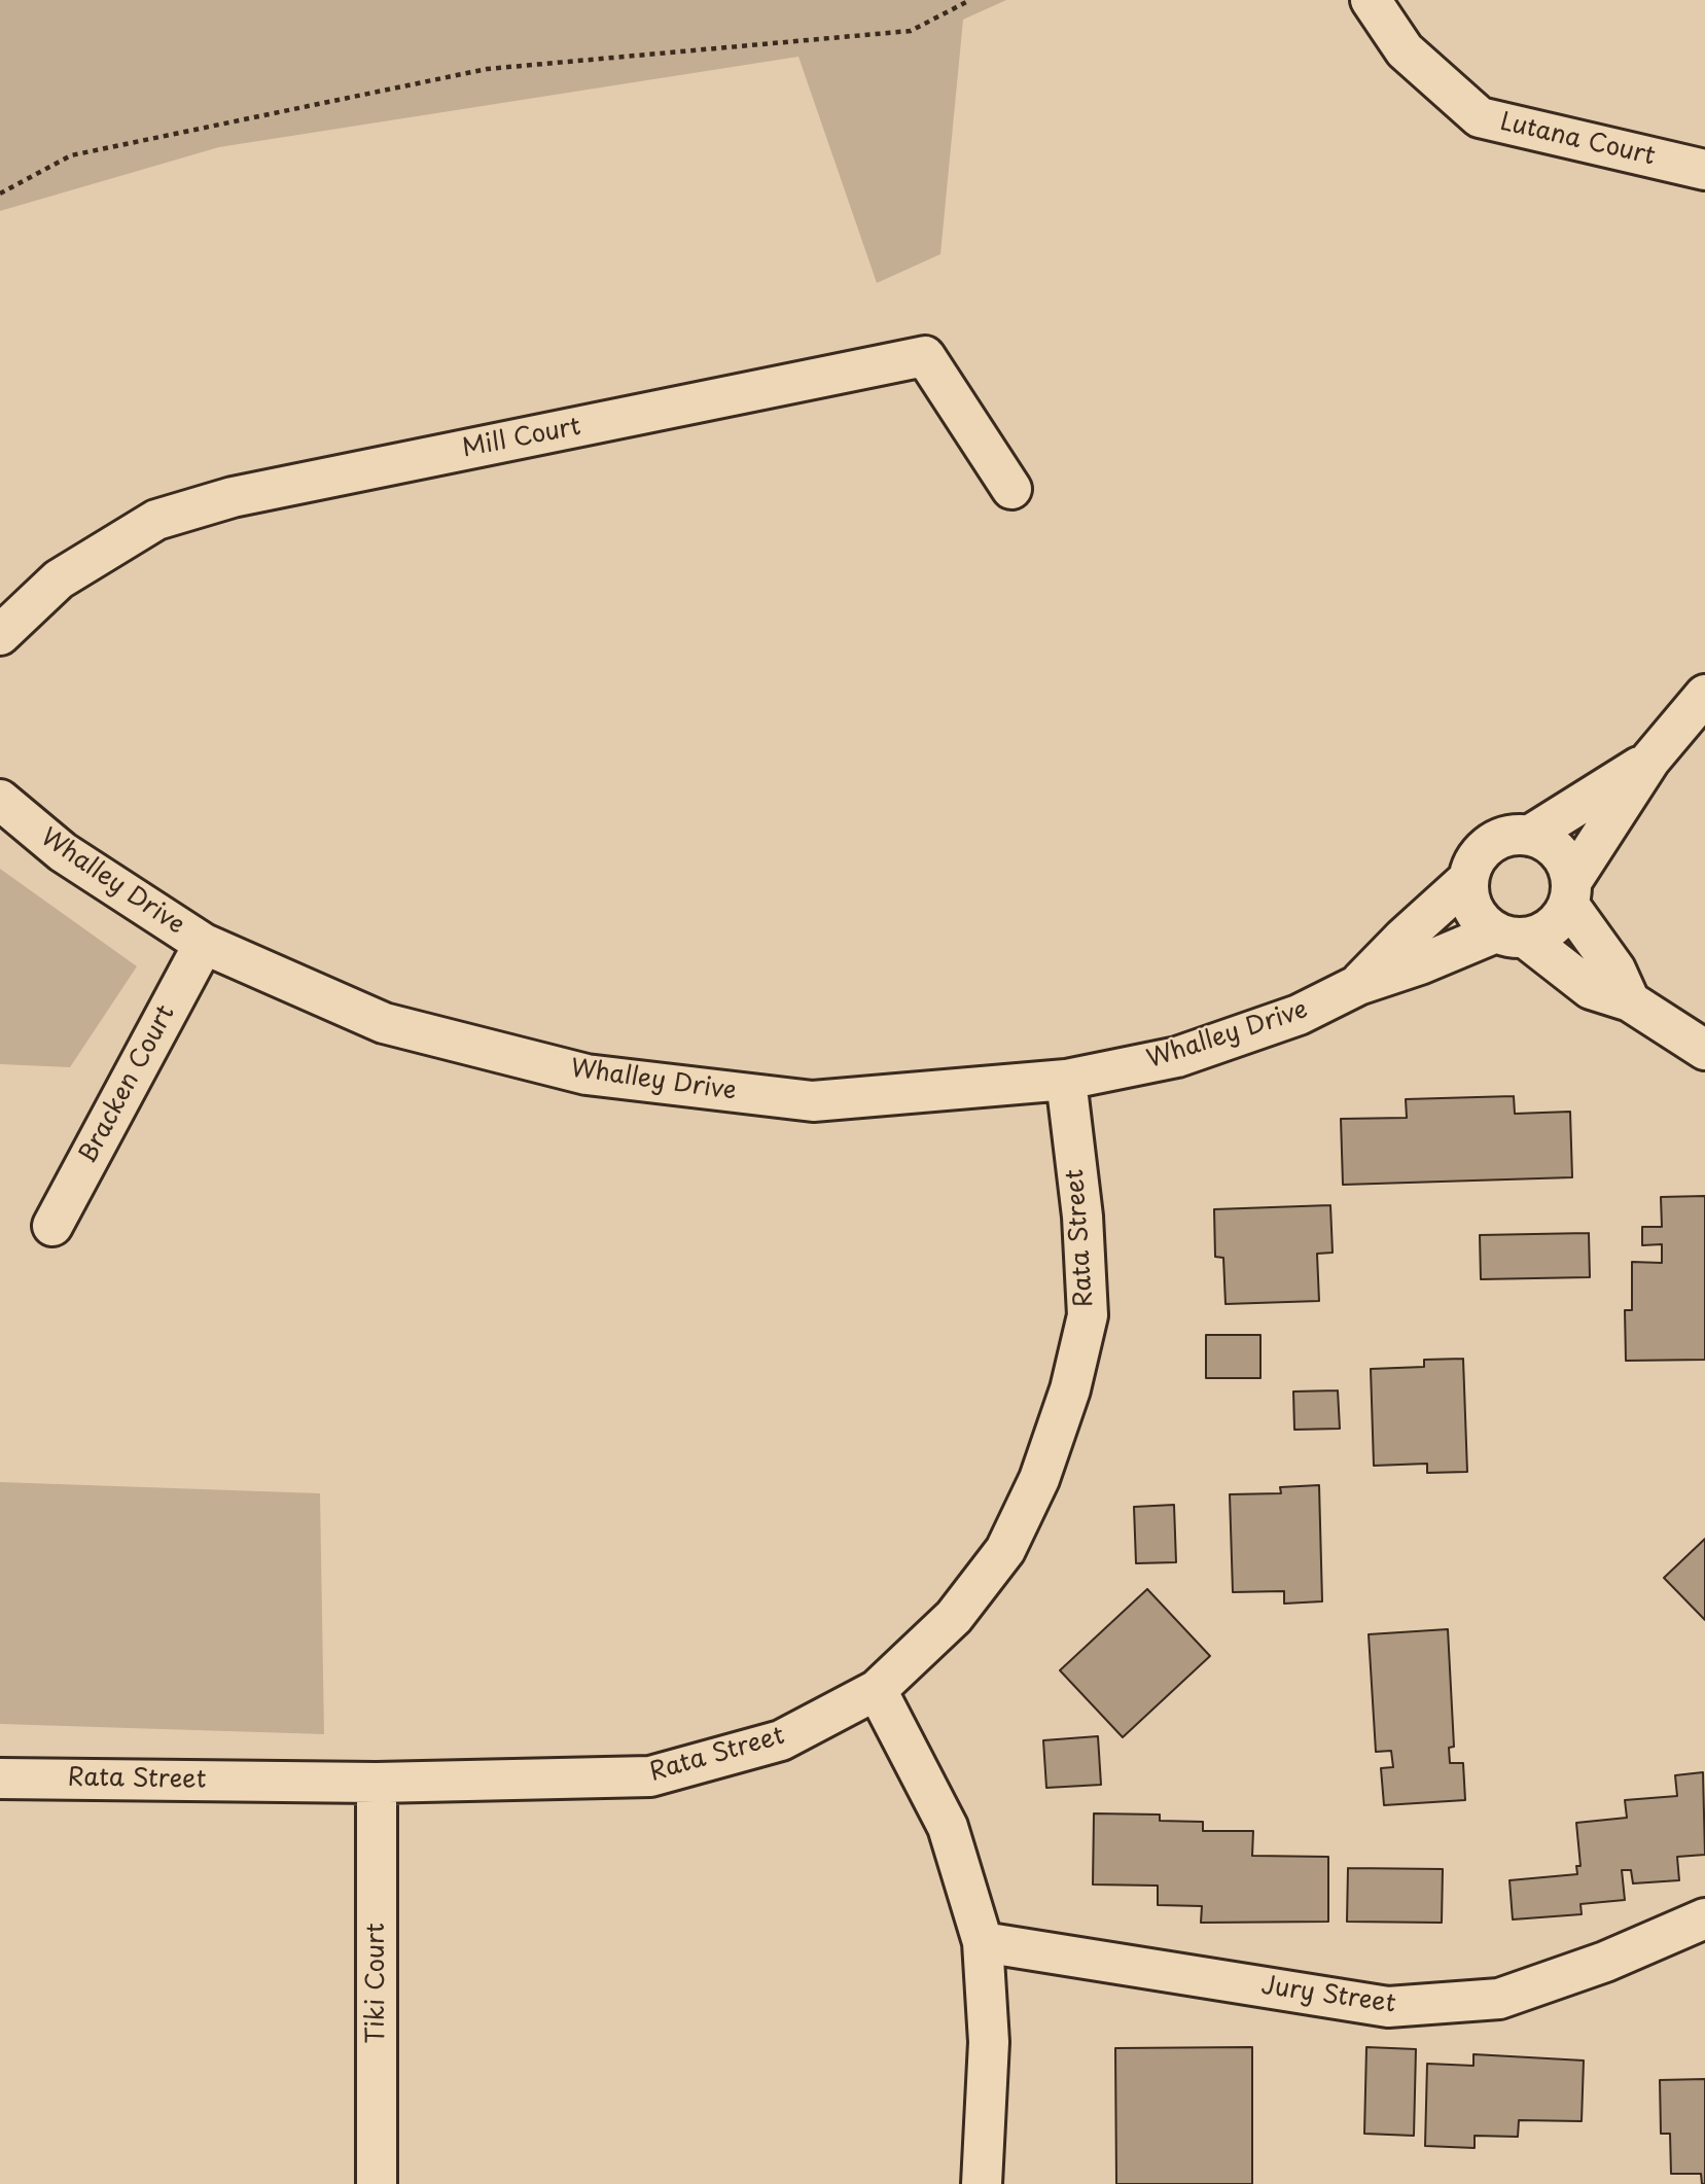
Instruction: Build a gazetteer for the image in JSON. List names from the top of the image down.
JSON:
{
  "streets": {
    "street": [
      "Lutana Court",
      "Mill Court",
      "Whalley Drive",
      "Bracken Court",
      "Rata Street",
      "Tiki Court",
      "Jury Street"
    ]
  },
  "crossings": [
    ["Whalley Drive", "Bracken Court"],
    ["Whalley Drive", "Rata Street"],
    ["Rata Street", "Tiki Court"]
  ]
}
